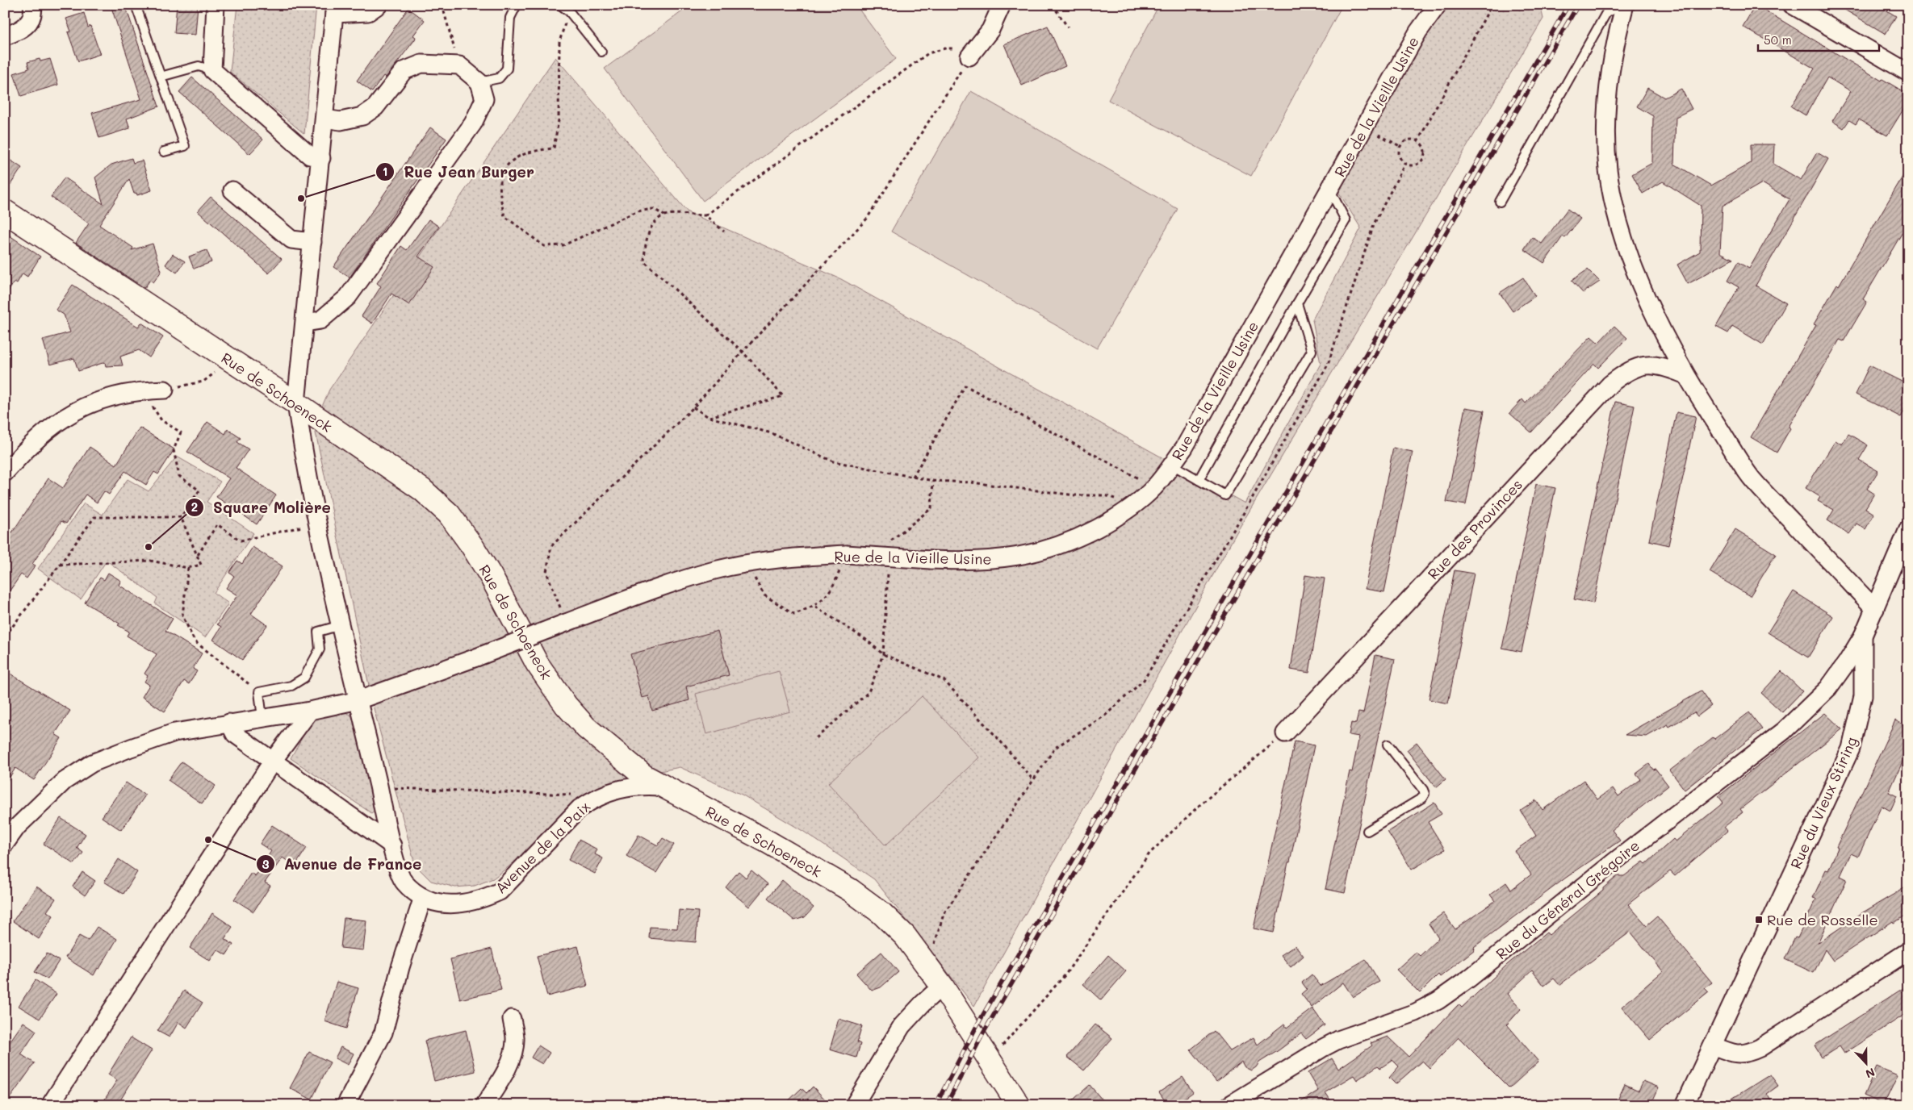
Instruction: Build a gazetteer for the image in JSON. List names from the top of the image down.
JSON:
{
  "streets": {
    "main road": ["Rue de Schoeneck"],
    "street": [
      "Rue de la Vieille Usine",
      "Rue des Provinces",
      "Rue du Vieux Stiring",
      "Avenue de la Paix",
      "Rue du Général Grégoire"
    ]
  },
  "crossings": [
    ["Rue de la Vieille Usine", "Avenue de la Paix"],
    ["Rue de Schoeneck", "Avenue de la Paix"],
    ["Rue du Vieux Stiring", "Rue du Général Grégoire"]
  ],
  "places": {
    "other": ["Rue Jean Burger", "Square Molière", "Avenue de France"],
    "transit": ["Rue de Rosselle"]
  },
  "scale_bar": "50 m",
  "north": "bottom"
}
